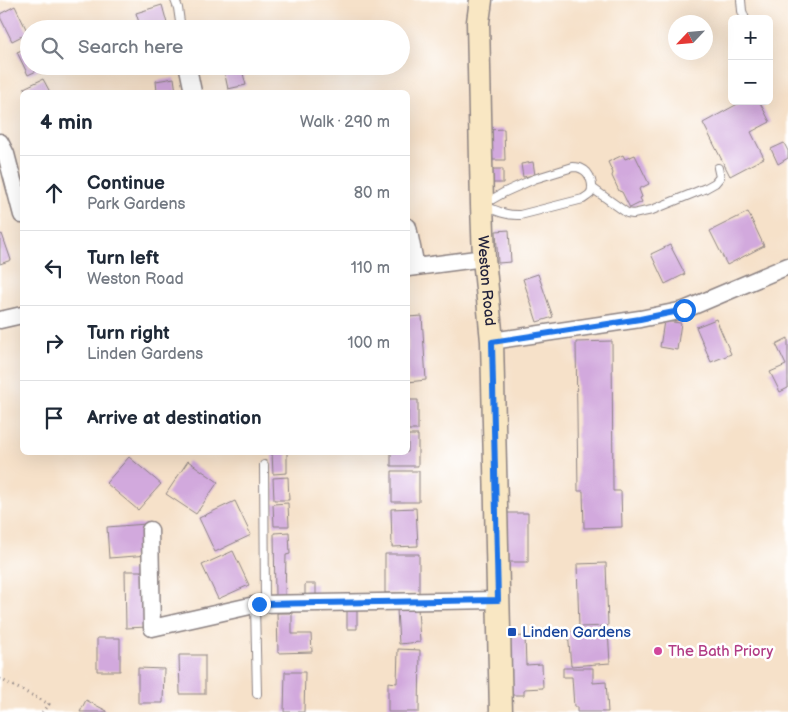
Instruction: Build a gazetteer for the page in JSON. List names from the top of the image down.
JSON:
{
  "streets": {
    "street": ["Weston Road"]
  },
  "places": {
    "transit": ["Linden Gardens"],
    "other": ["The Bath Priory"]
  },
  "north": "bottom left",
  "page": {
    "map_buttons": ["+", "−"],
    "search": "Search here",
    "heading": ["4 min", "Walk · 290 m"],
    "list": [
      ["Continue", "Park Gardens", "80 m"],
      ["Turn left", "Weston Road", "110 m"],
      ["Turn right", "Linden Gardens", "100 m"],
      "Arrive at destination"
    ]
  }
}
